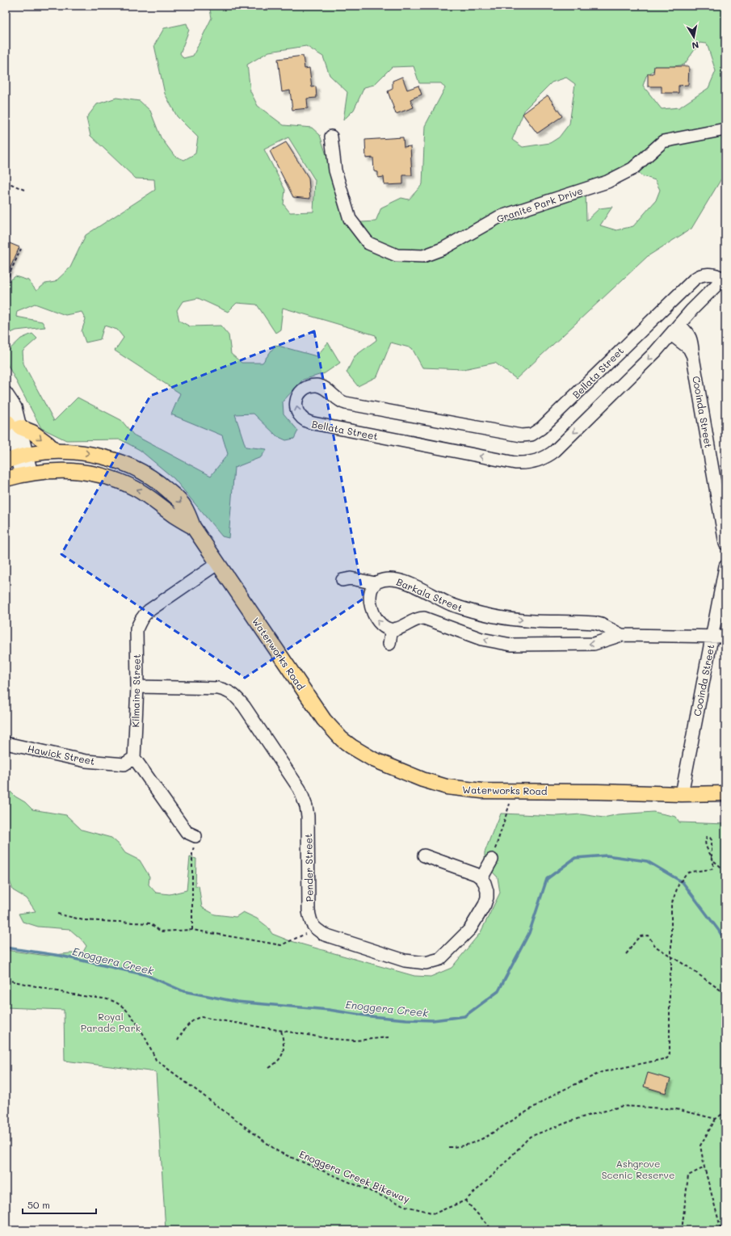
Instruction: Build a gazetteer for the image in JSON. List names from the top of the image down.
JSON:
{
  "streets": {
    "main road": ["Waterworks Road"],
    "street": [
      "Granite Park Drive",
      "Bellata Street",
      "Cooinda Street",
      "Barkala Street",
      "Kilmaine Street",
      "Hawick Street",
      "Pender Street"
    ],
    "path": ["Enoggera Creek Bikeway"]
  },
  "crossings": [
    ["Bellata Street", "Cooinda Street"],
    ["Cooinda Street", "Barkala Street"],
    ["Cooinda Street", "Waterworks Road"],
    ["Waterworks Road", "Kilmaine Street"],
    ["Kilmaine Street", "Hawick Street"],
    ["Kilmaine Street", "Pender Street"]
  ],
  "water": ["Enoggera Creek"],
  "parks": ["Royal Parade Park", "Ashgrove Scenic Reserve"],
  "scale_bar": "50 m",
  "north": "bottom"
}
